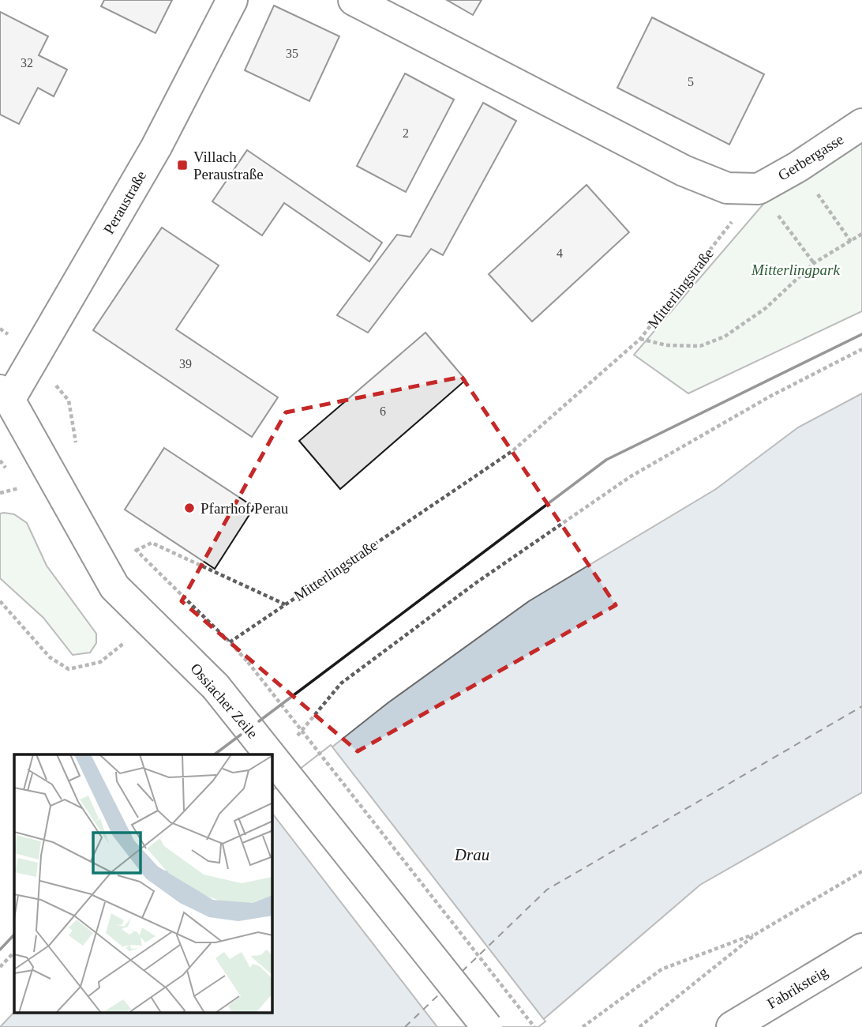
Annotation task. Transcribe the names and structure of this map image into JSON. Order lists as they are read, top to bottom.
{
  "streets": {
    "street": [
      "Gerbergasse",
      "Peraustraße",
      "Ossiacher Zeile",
      "Fabriksteig"
    ],
    "path": ["Mitterlingstraße"]
  },
  "crossings": [
    ["Gerbergasse", "Mitterlingstraße"],
    ["Peraustraße", "Ossiacher Zeile"]
  ],
  "water": ["Drau"],
  "parks": ["Mitterlingpark"],
  "places": {
    "transit": ["Villach Peraustraße"],
    "other": ["Pfarrhof Perau"]
  },
  "house_numbers": [
    "35",
    "32",
    "5",
    "2",
    "4",
    "39",
    "6"
  ]
}
